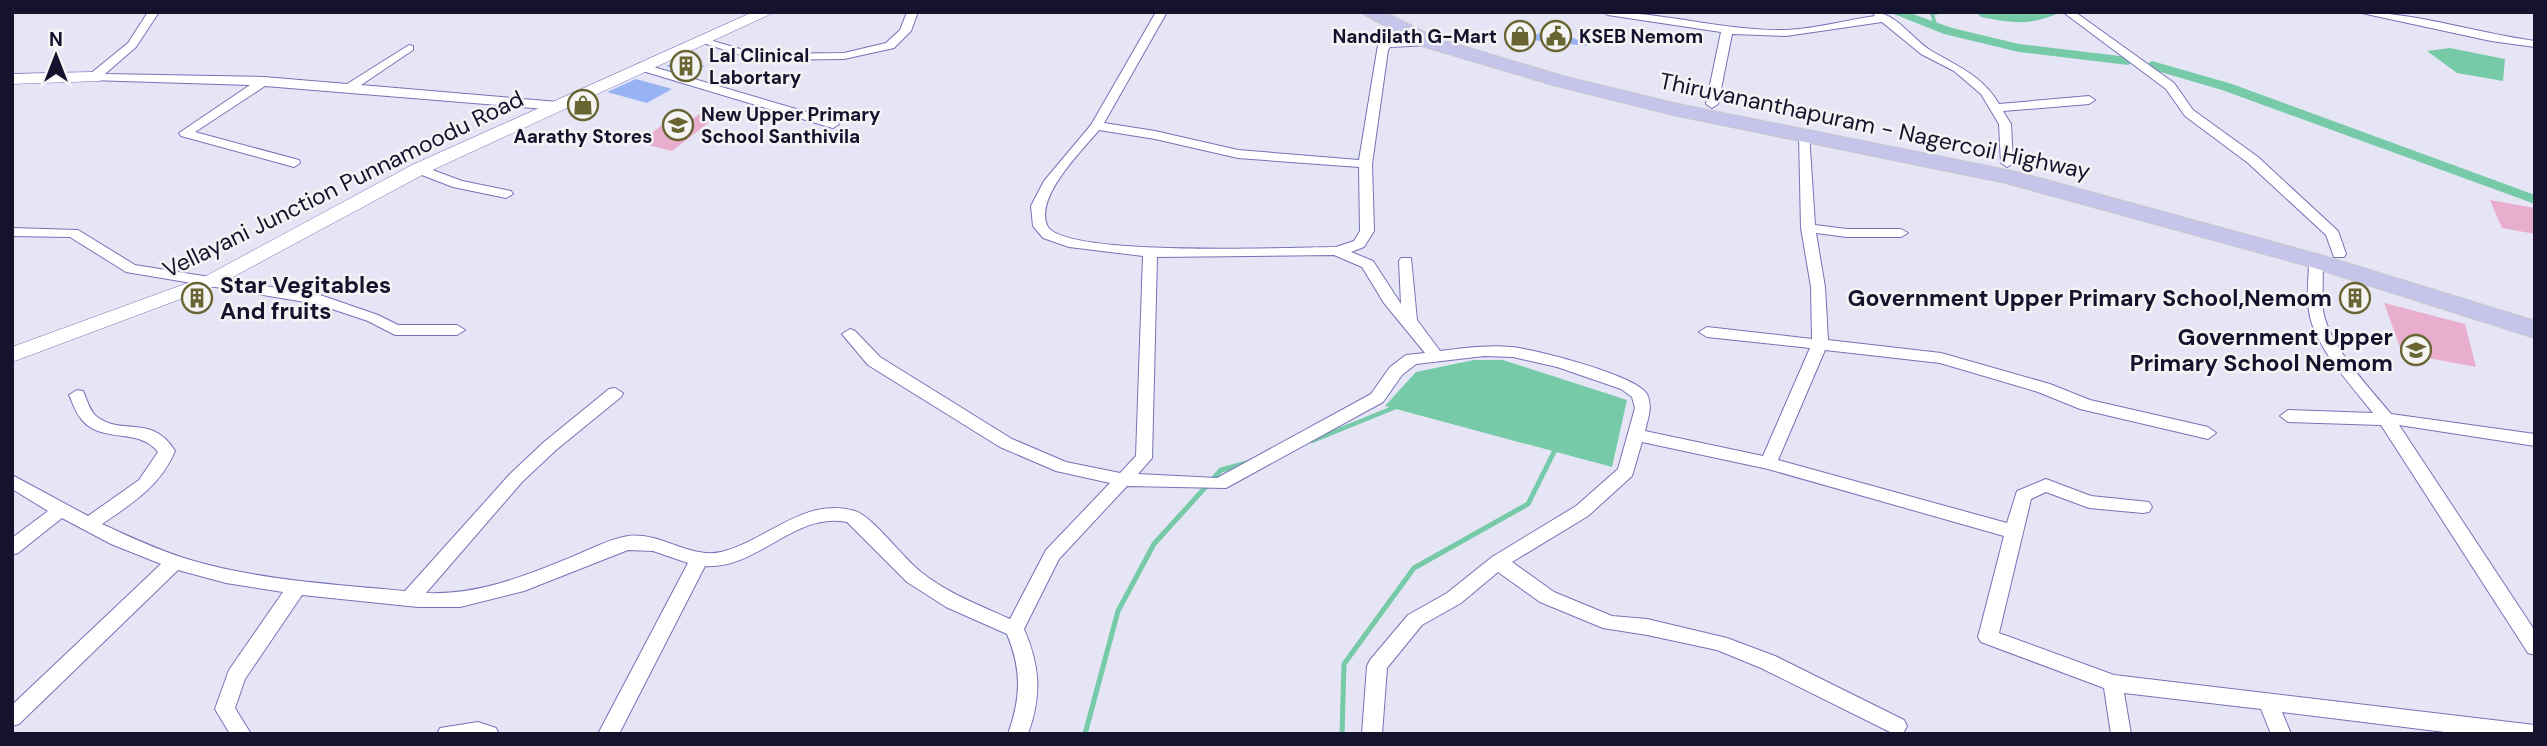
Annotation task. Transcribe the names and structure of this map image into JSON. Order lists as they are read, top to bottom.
{
  "streets": {
    "main road": ["Thiruvananthapuram - Nagercoil Highway"],
    "street": ["Vellayani Junction Punnamoodu Road"]
  },
  "places": {
    "shop": ["Nandilath G-Mart", "Aarathy Stores"],
    "public building": ["KSEB Nemom"],
    "building": ["Lal Clinical Labortary", "Star Vegitables And fruits", "Government Upper Primary School,Nemom"],
    "school or university": ["New Upper Primary School Santhivila", "Government Upper Primary School Nemom"]
  },
  "north": "top"
}
